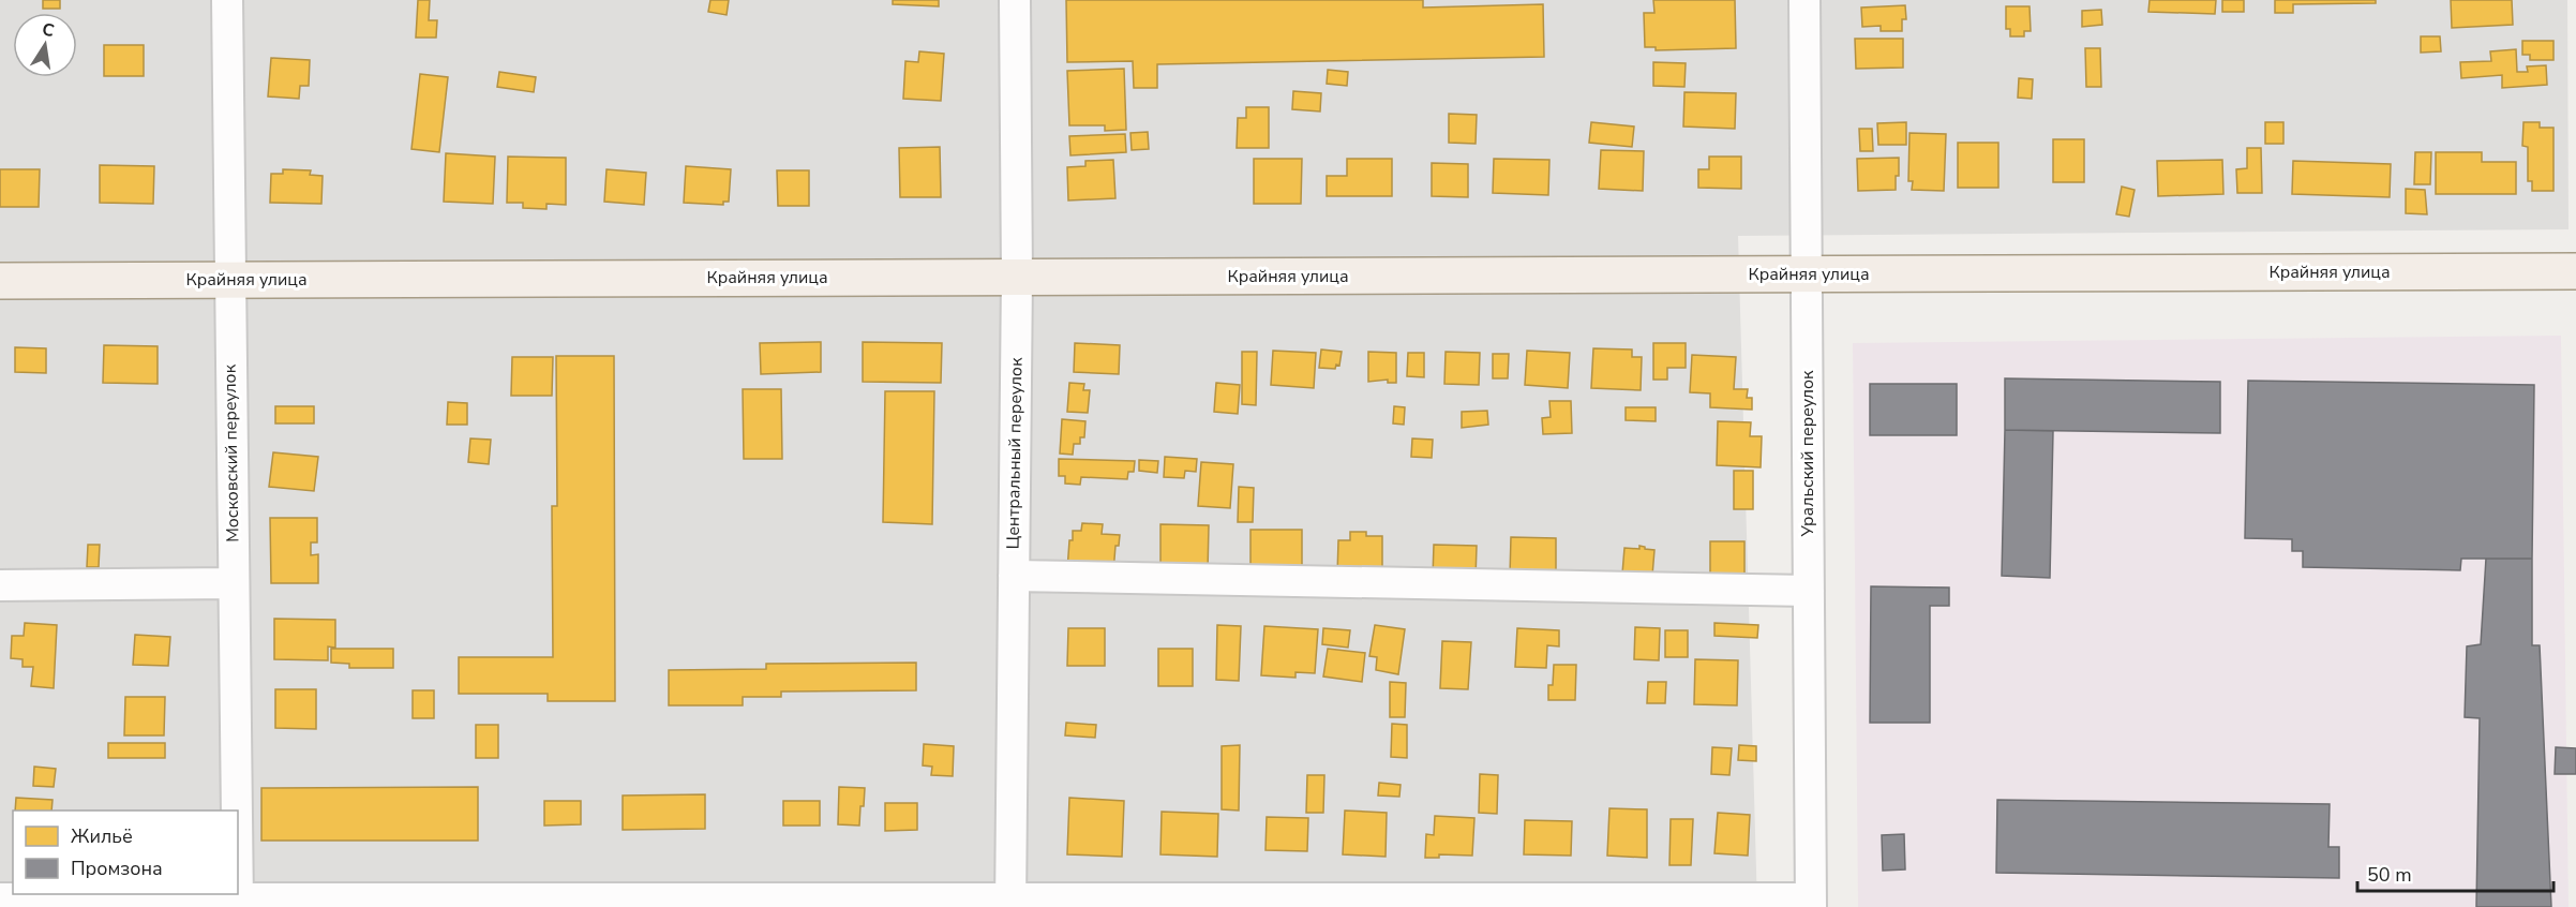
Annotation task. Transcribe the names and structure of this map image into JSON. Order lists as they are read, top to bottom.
{
  "streets": {
    "main road": ["Крайняя улица"],
    "street": ["Московский переулок", "Центральный переулок", "Уральский переулок"]
  },
  "crossings": [
    ["Крайняя улица", "Московский переулок"],
    ["Крайняя улица", "Центральный переулок"],
    ["Крайняя улица", "Уральский переулок"]
  ],
  "legend": ["Жильё", "Промзона"],
  "scale_bar": "50 m",
  "north": "top"
}
